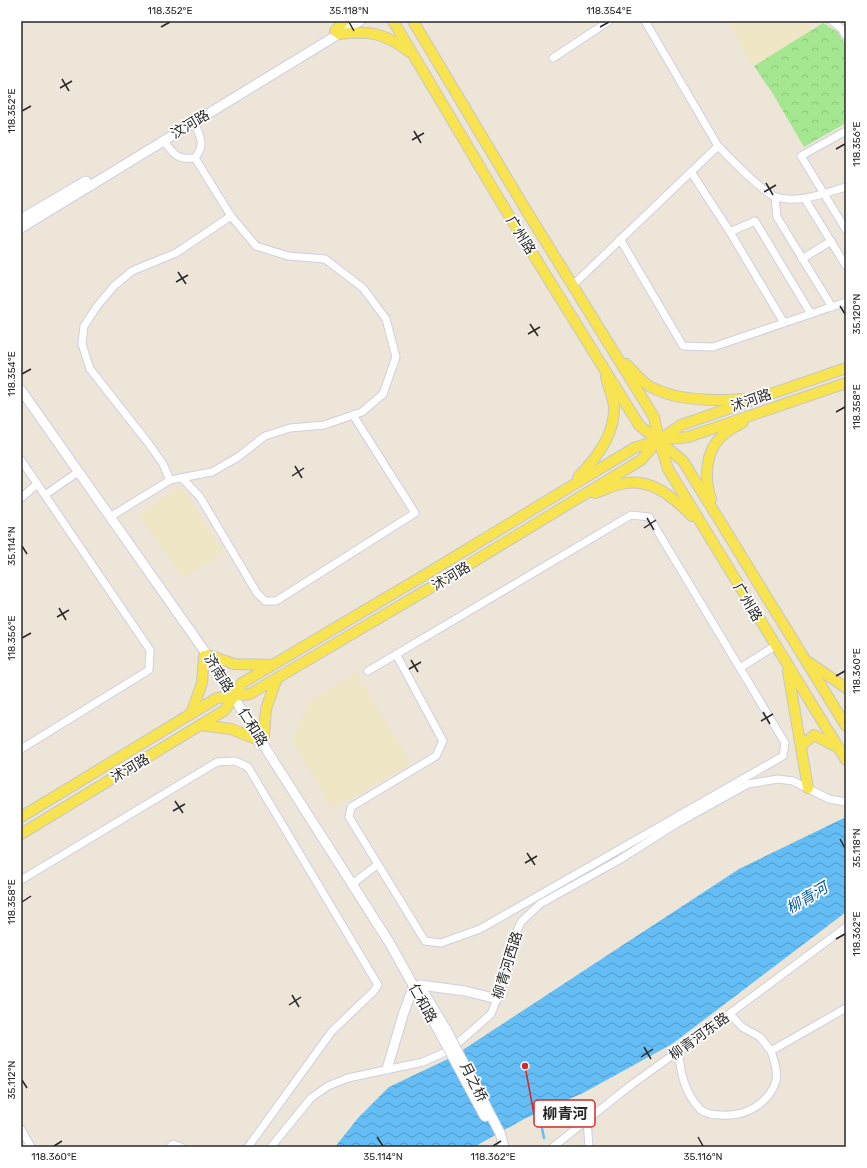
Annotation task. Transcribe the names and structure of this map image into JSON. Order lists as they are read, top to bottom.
{
  "streets": {
    "main road": ["广州路", "沭河路"],
    "street": [
      "汶河路",
      "济南路",
      "仁和路",
      "柳青河西路",
      "柳青河东路",
      "月之桥"
    ]
  },
  "crossings": [
    ["广州路", "沭河路"],
    ["沭河路", "济南路"],
    ["沭河路", "仁和路"],
    ["济南路", "仁和路"],
    ["仁和路", "月之桥"]
  ],
  "water": ["柳青河"],
  "places": ["柳青河"],
  "coordinates": [
    "118.352°E",
    "35.118°N",
    "118.354°E",
    "118.356°E",
    "35.120°N",
    "118.358°E",
    "35.114°N",
    "118.360°E",
    "118.362°E",
    "35.112°N",
    "35.116°N"
  ]
}
